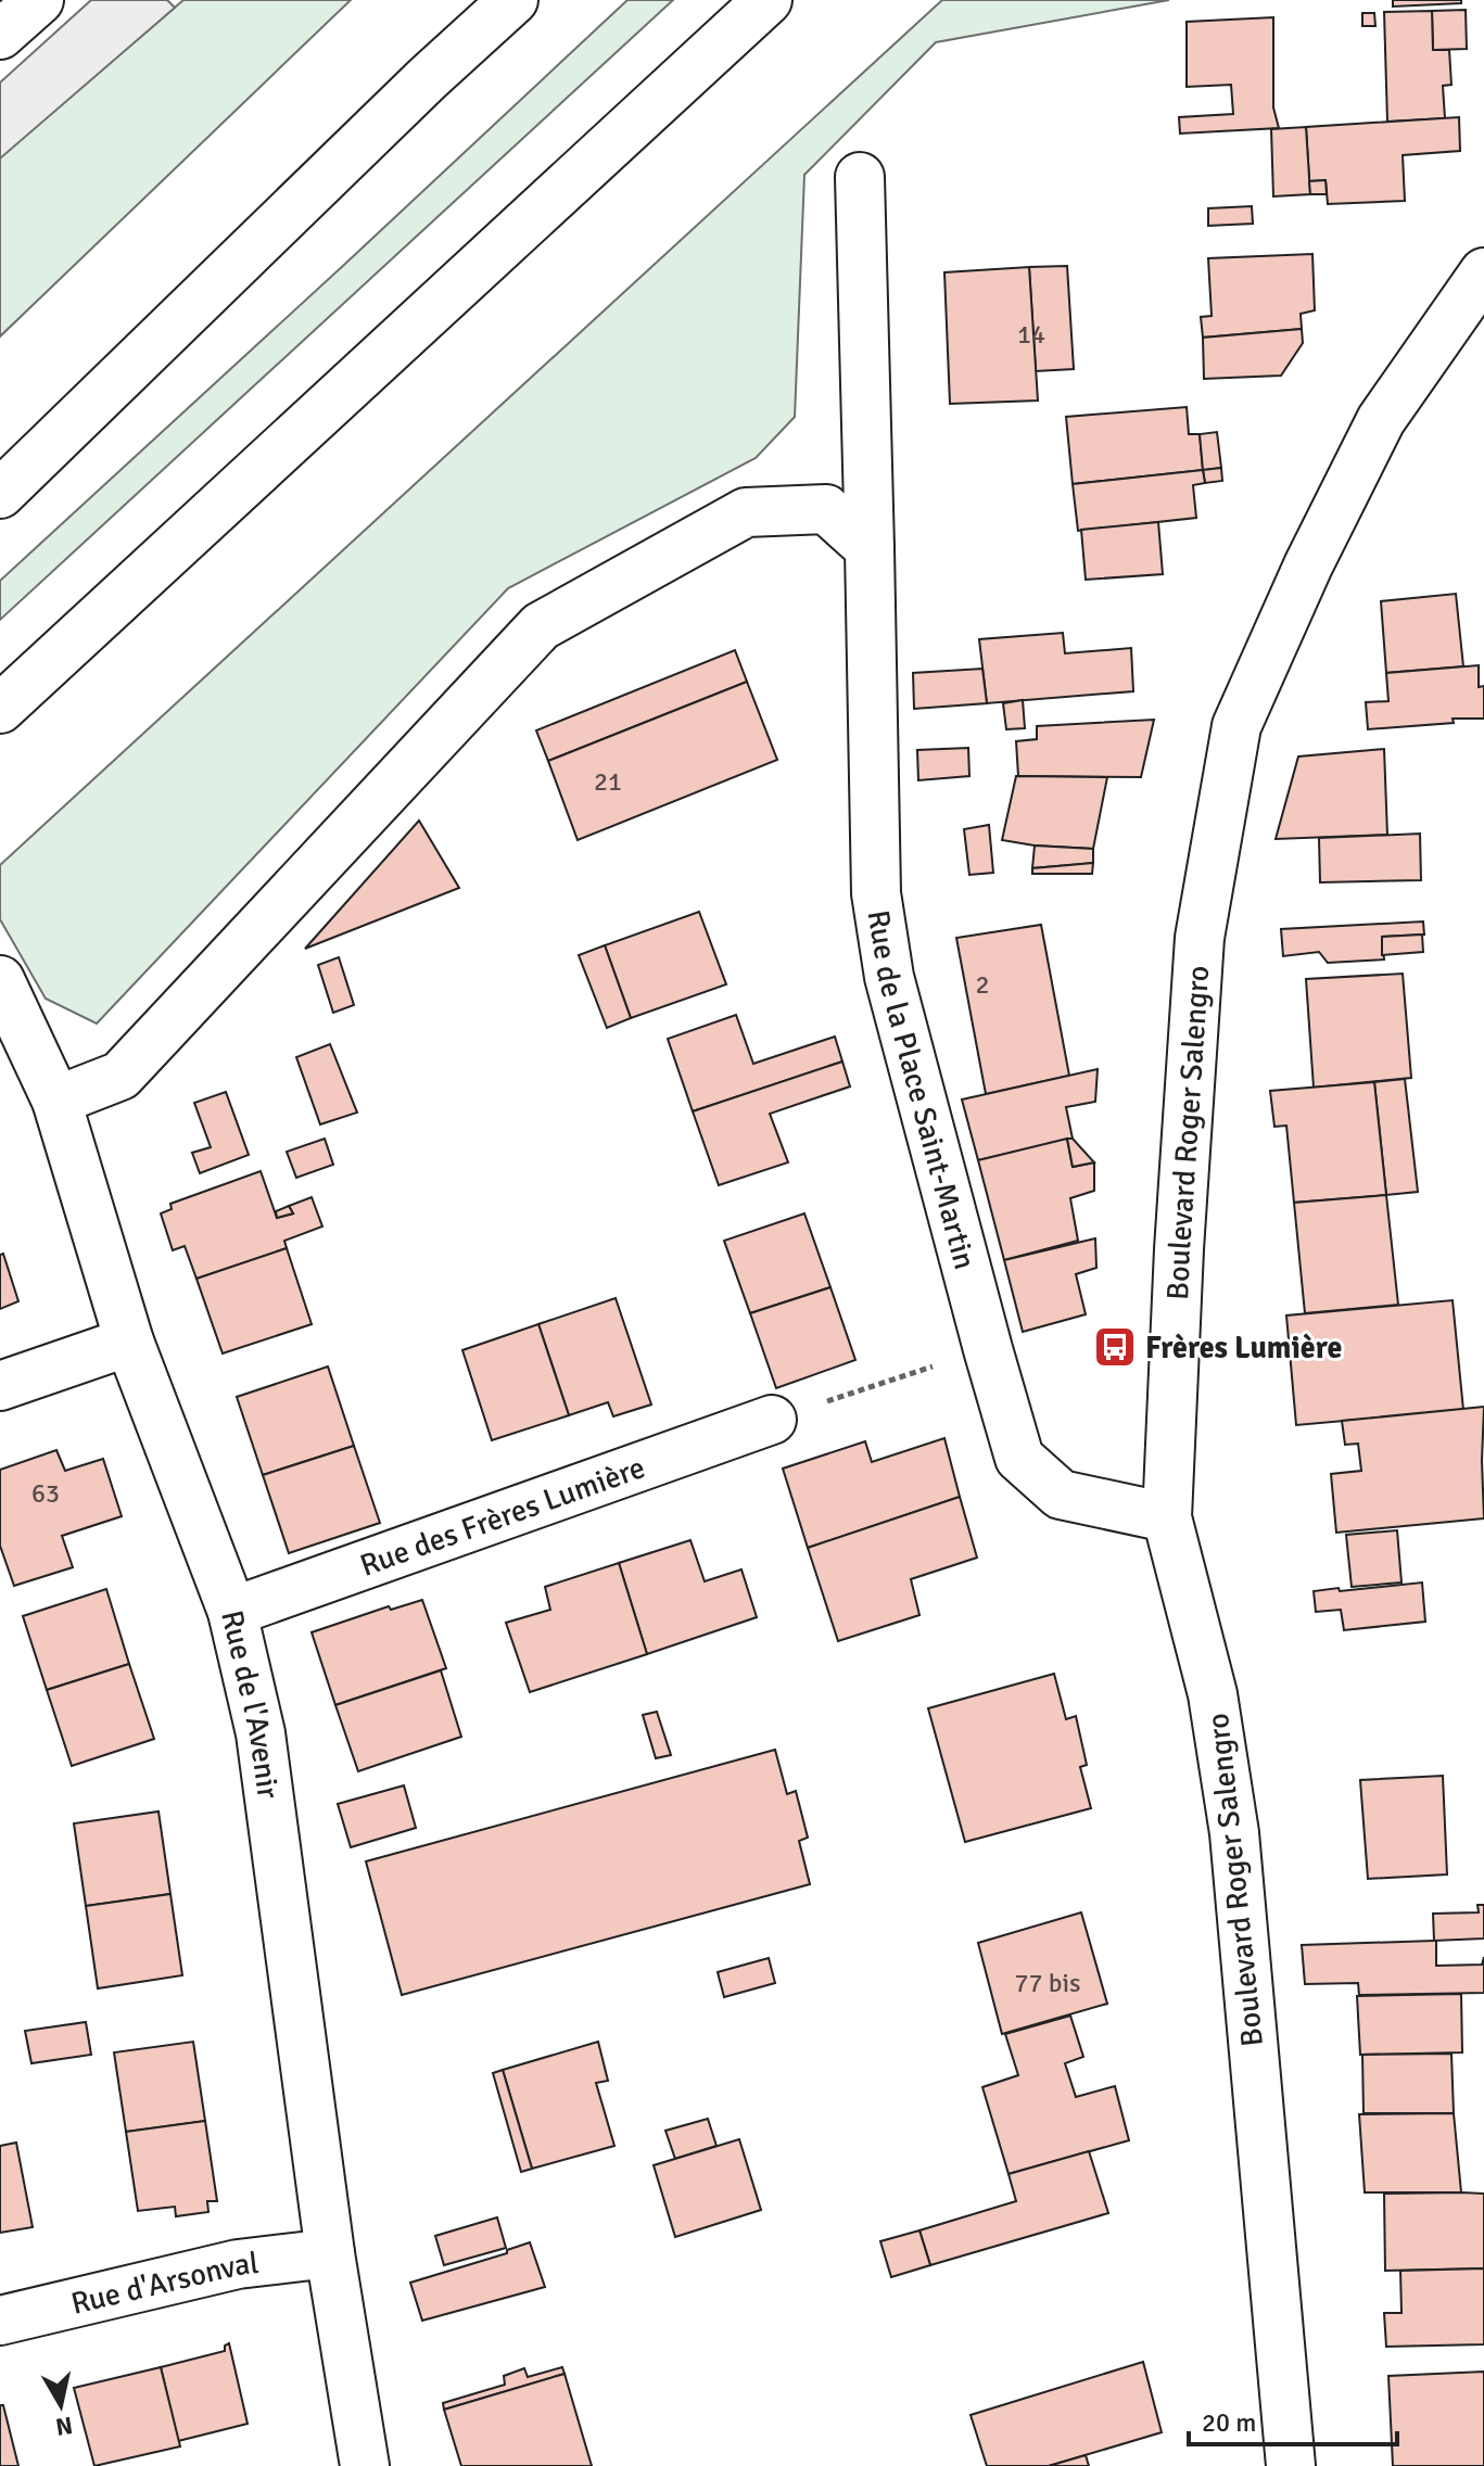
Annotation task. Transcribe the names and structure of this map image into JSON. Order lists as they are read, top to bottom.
{
  "streets": {
    "main road": [
      "Rue de la Place Saint-Martin",
      "Boulevard Roger Salengro",
      "Rue des Frères Lumière",
      "Rue de l'Avenir",
      "Rue d'Arsonval"
    ]
  },
  "crossings": [
    ["Rue de la Place Saint-Martin", "Boulevard Roger Salengro"],
    ["Rue des Frères Lumière", "Rue de l'Avenir"],
    ["Rue de l'Avenir", "Rue d'Arsonval"]
  ],
  "places": {
    "bus stop": ["Frères Lumière"]
  },
  "house_numbers": [
    "14",
    "21",
    "2",
    "63",
    "77 bis"
  ],
  "scale_bar": "20 m",
  "north": "bottom"
}
